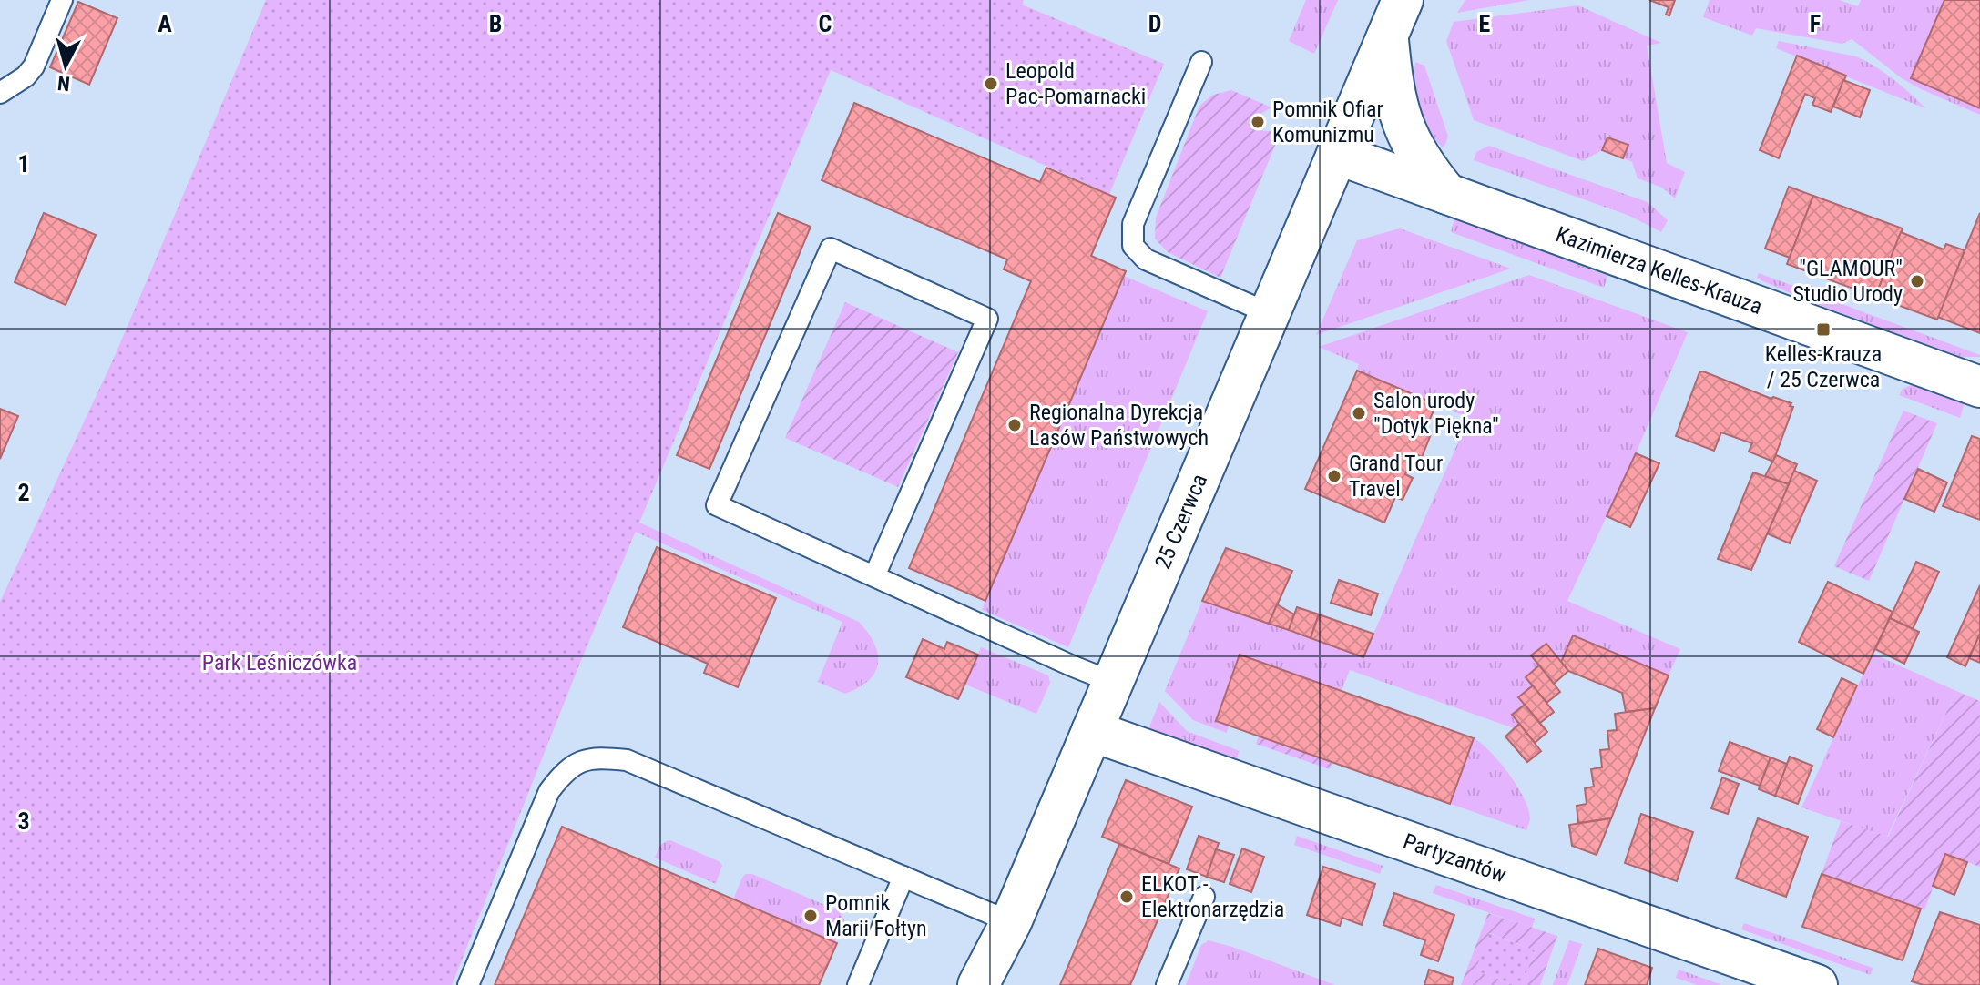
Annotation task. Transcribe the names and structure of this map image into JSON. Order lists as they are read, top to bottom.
{
  "streets": {
    "street": ["Kazimierza Kelles-Krauza", "25 Czerwca", "Partyzantów"]
  },
  "crossings": [
    ["Kazimierza Kelles-Krauza", "25 Czerwca"],
    ["25 Czerwca", "Partyzantów"]
  ],
  "parks": ["Park Leśniczówka"],
  "places": {
    "other": [
      "Leopold Pac-Pomarnacki",
      "Pomnik Ofiar Komunizmu",
      "\"GLAMOUR\" Studio Urody",
      "Salon urody \"Dotyk Piękna\"",
      "Regionalna Dyrekcja Lasów Państwowych",
      "Grand Tour Travel",
      "ELKOT - Elektronarzędzia",
      "Pomnik Marii Fołtyn"
    ],
    "transit": ["Kelles-Krauza / 25 Czerwca"]
  },
  "north": "bottom",
  "grid": {
    "columns": [
      "A",
      "B",
      "C",
      "D",
      "E",
      "F"
    ],
    "rows": ["1", "2", "3"]
  }
}
